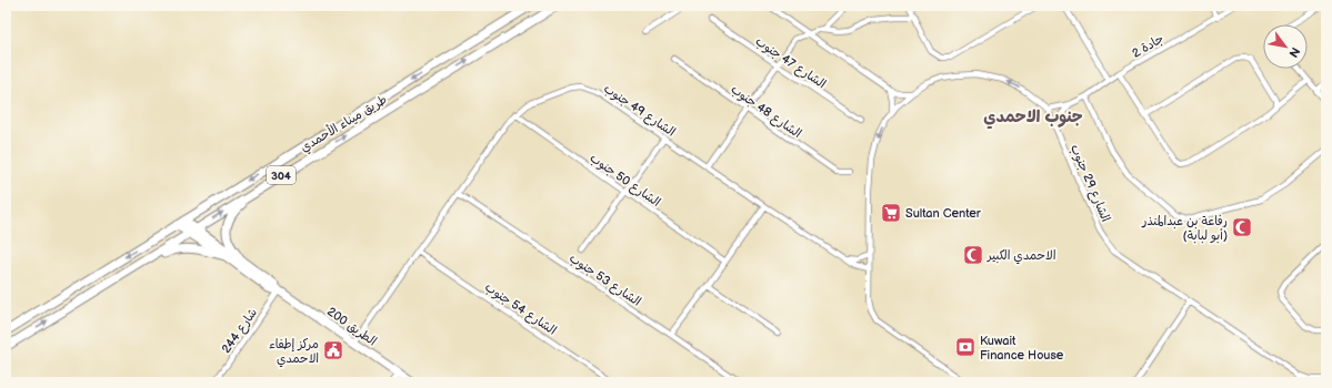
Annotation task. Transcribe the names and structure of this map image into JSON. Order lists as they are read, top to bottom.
{
  "streets": {
    "main road": ["طريق ميناء الأحمدي", "304", "الطريق 200"],
    "street": [
      "جادة 2",
      "الشارع 47 جنوب",
      "الشارع 49 جنوب",
      "الشارع 48 جنوب",
      "الشارع 50 جنوب",
      "الشارع 29 جنوب",
      "الشارع 53 جنوب",
      "الشارع 54 جنوب",
      "شارع 244"
    ]
  },
  "crossings": [
    ["جادة 2", "الشارع 29 جنوب"],
    ["الشارع 49 جنوب", "الشارع 50 جنوب"],
    ["الشارع 49 جنوب", "الشارع 29 جنوب"],
    ["الشارع 49 جنوب", "الشارع 53 جنوب"],
    ["الشارع 49 جنوب", "الشارع 54 جنوب"],
    ["الشارع 49 جنوب", "الطريق 200"],
    ["طريق ميناء الأحمدي", "الطريق 200"],
    ["الطريق 200", "شارع 244"]
  ],
  "districts": ["جنوب الاحمدي"],
  "places": {
    "supermarket": ["Sultan Center"],
    "mosque": ["رفاعة بن عبدالمنذر (أبو لبابة)", "الاحمدي الكبير"],
    "bank": ["Kuwait Finance House"],
    "public building": ["مركز إطفاء الاحمدي"]
  },
  "north": "bottom right"
}
